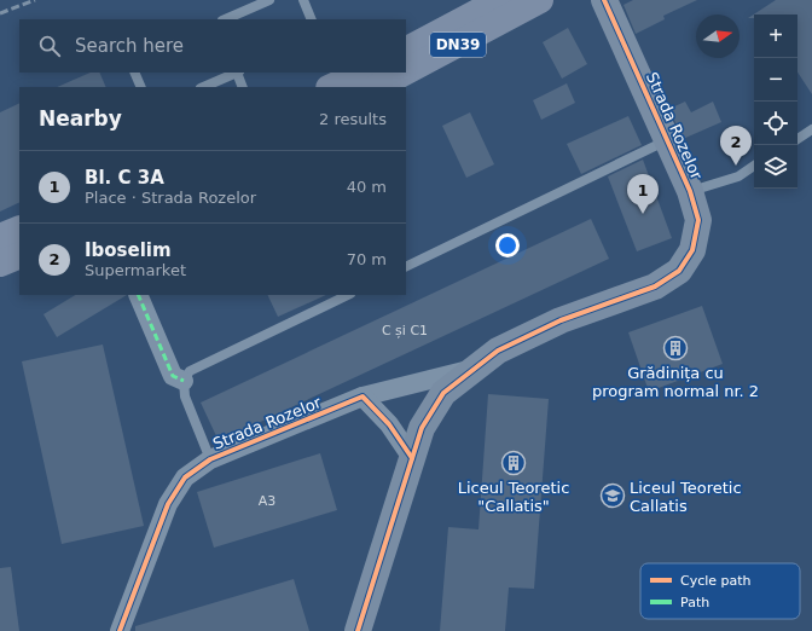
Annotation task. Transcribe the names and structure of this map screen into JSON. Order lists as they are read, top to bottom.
{
  "streets": {
    "main road": ["DN39"],
    "street": ["Strada Rozelor"]
  },
  "places": {
    "building": ["Grădinița cu program normal nr. 2", "Liceul Teoretic \"Callatis\""],
    "school or university": ["Liceul Teoretic Callatis"]
  },
  "house_numbers": ["C și C1", "A3"],
  "legend": ["Cycle path", "Path"],
  "north": "right",
  "page": {
    "map_buttons": ["+", "−"],
    "search": "Search here",
    "heading": ["Nearby", "2 results"],
    "pins": ["2", "1"],
    "list": [
      {
        "mark": "1",
        "name": "Bl. C 3A",
        "note": "Place · Strada Rozelor",
        "value": "40 m"
      },
      {
        "mark": "2",
        "name": "Iboselim",
        "note": "Supermarket",
        "value": "70 m"
      }
    ]
  }
}
